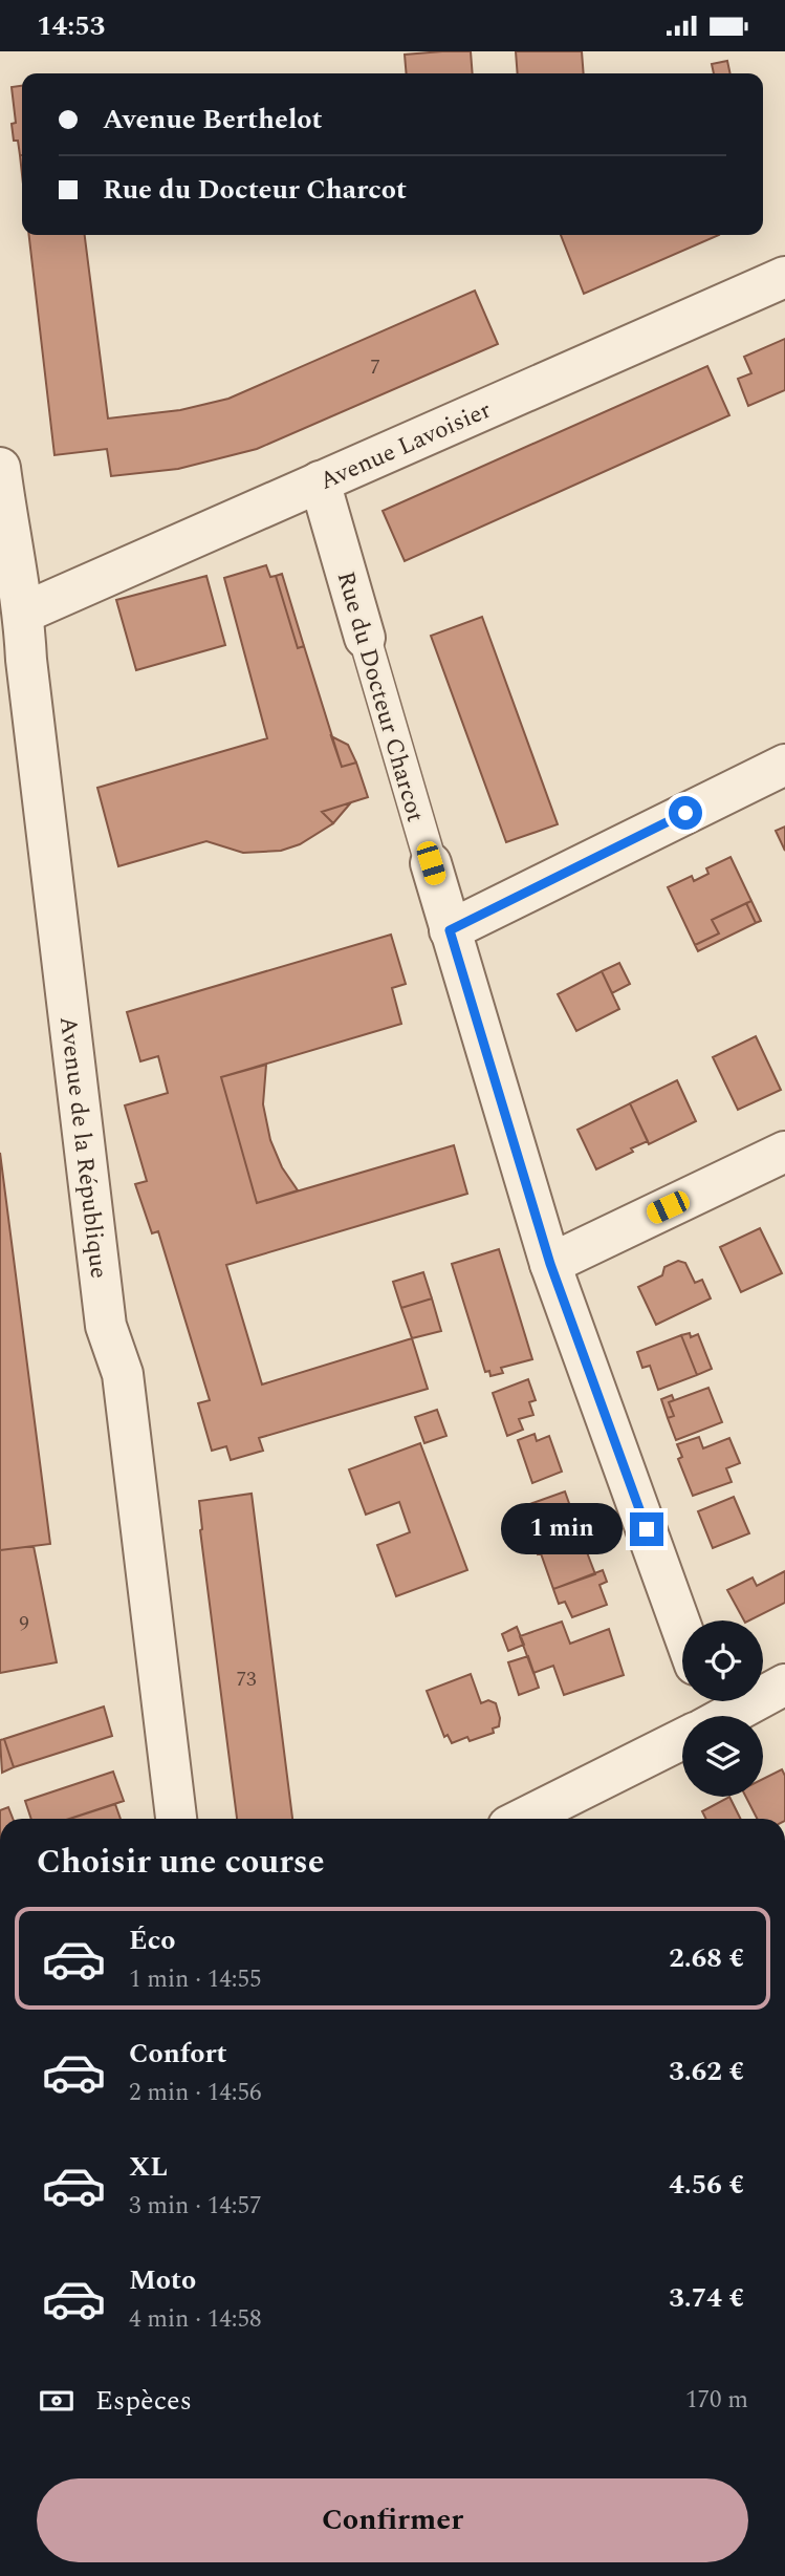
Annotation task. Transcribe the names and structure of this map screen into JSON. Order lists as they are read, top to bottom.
{
  "streets": {
    "street": ["Avenue Lavoisier", "Rue du Docteur Charcot", "Avenue de la République"]
  },
  "crossings": [
    ["Avenue Lavoisier", "Rue du Docteur Charcot"],
    ["Avenue Lavoisier", "Avenue de la République"]
  ],
  "house_numbers": ["7", "9", "73"],
  "page": {
    "status": "14:53",
    "banner": ["Avenue Berthelot", "Rue du Docteur Charcot"],
    "bubble": "1 min",
    "heading": "Choisir une course",
    "list": [
      {
        "name": "Éco",
        "note": "1 min · 14:55",
        "value": "2.68 €"
      },
      {
        "name": "Confort",
        "note": "2 min · 14:56",
        "value": "3.62 €"
      },
      {
        "name": "XL",
        "note": "3 min · 14:57",
        "value": "4.56 €"
      },
      {
        "name": "Moto",
        "note": "4 min · 14:58",
        "value": "3.74 €"
      }
    ],
    "pay": ["Espèces", "170 m"],
    "buttons": "Confirmer"
  }
}
